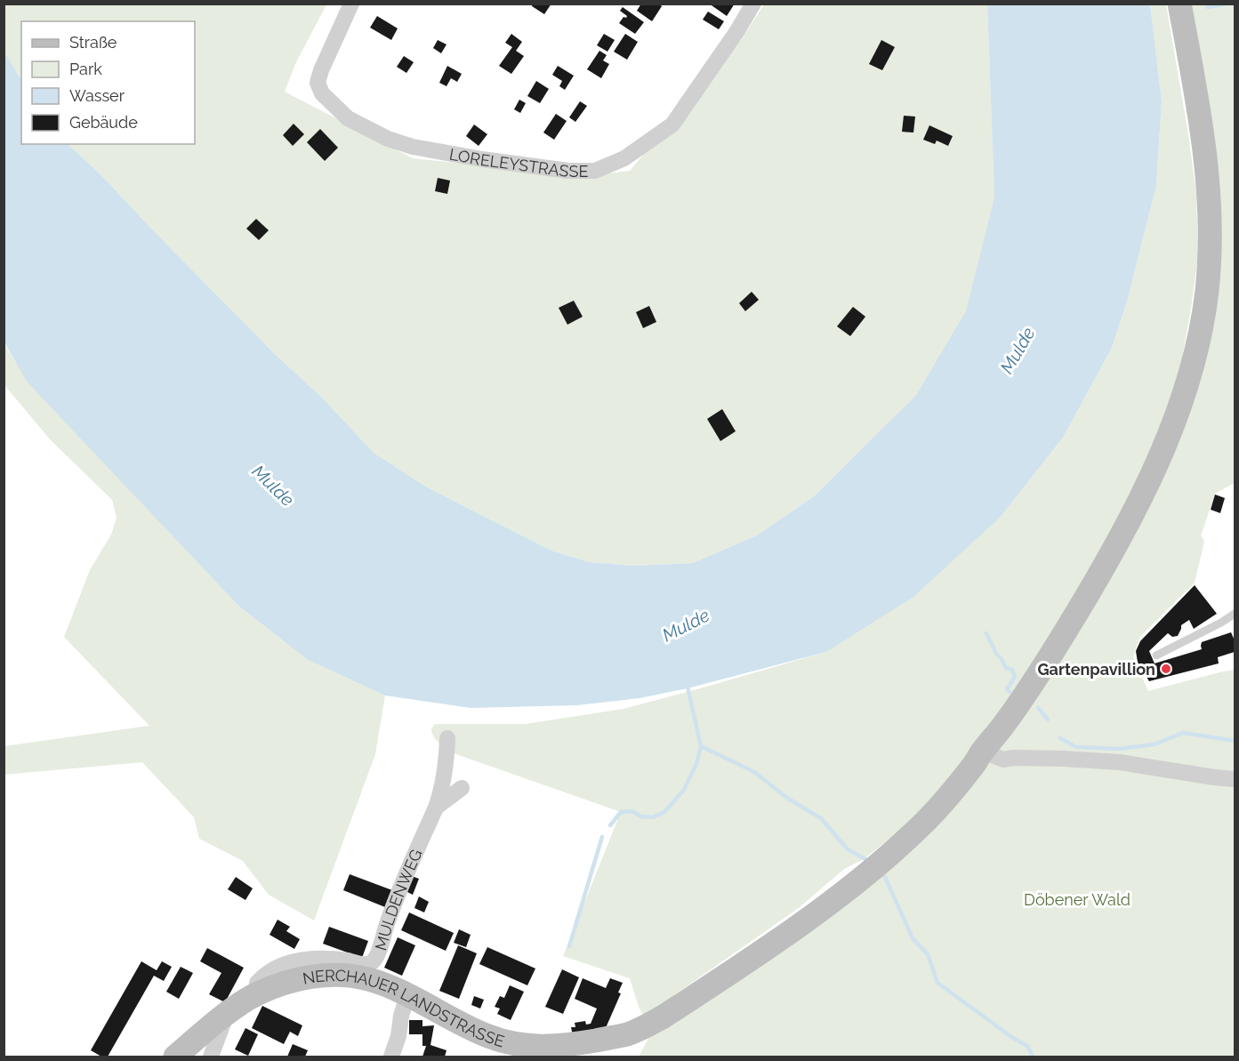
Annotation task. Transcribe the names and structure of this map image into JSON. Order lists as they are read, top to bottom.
{
  "streets": {
    "main road": ["NERCHAUER LANDSTRASSE"],
    "street": ["LORELEYSTRASSE", "MULDENWEG"]
  },
  "crossings": [
    ["MULDENWEG", "NERCHAUER LANDSTRASSE"]
  ],
  "water": ["Mulde"],
  "parks": ["Döbener Wald"],
  "places": ["Gartenpavillion"],
  "legend": [
    "Straße",
    "Park",
    "Wasser",
    "Gebäude"
  ]
}
